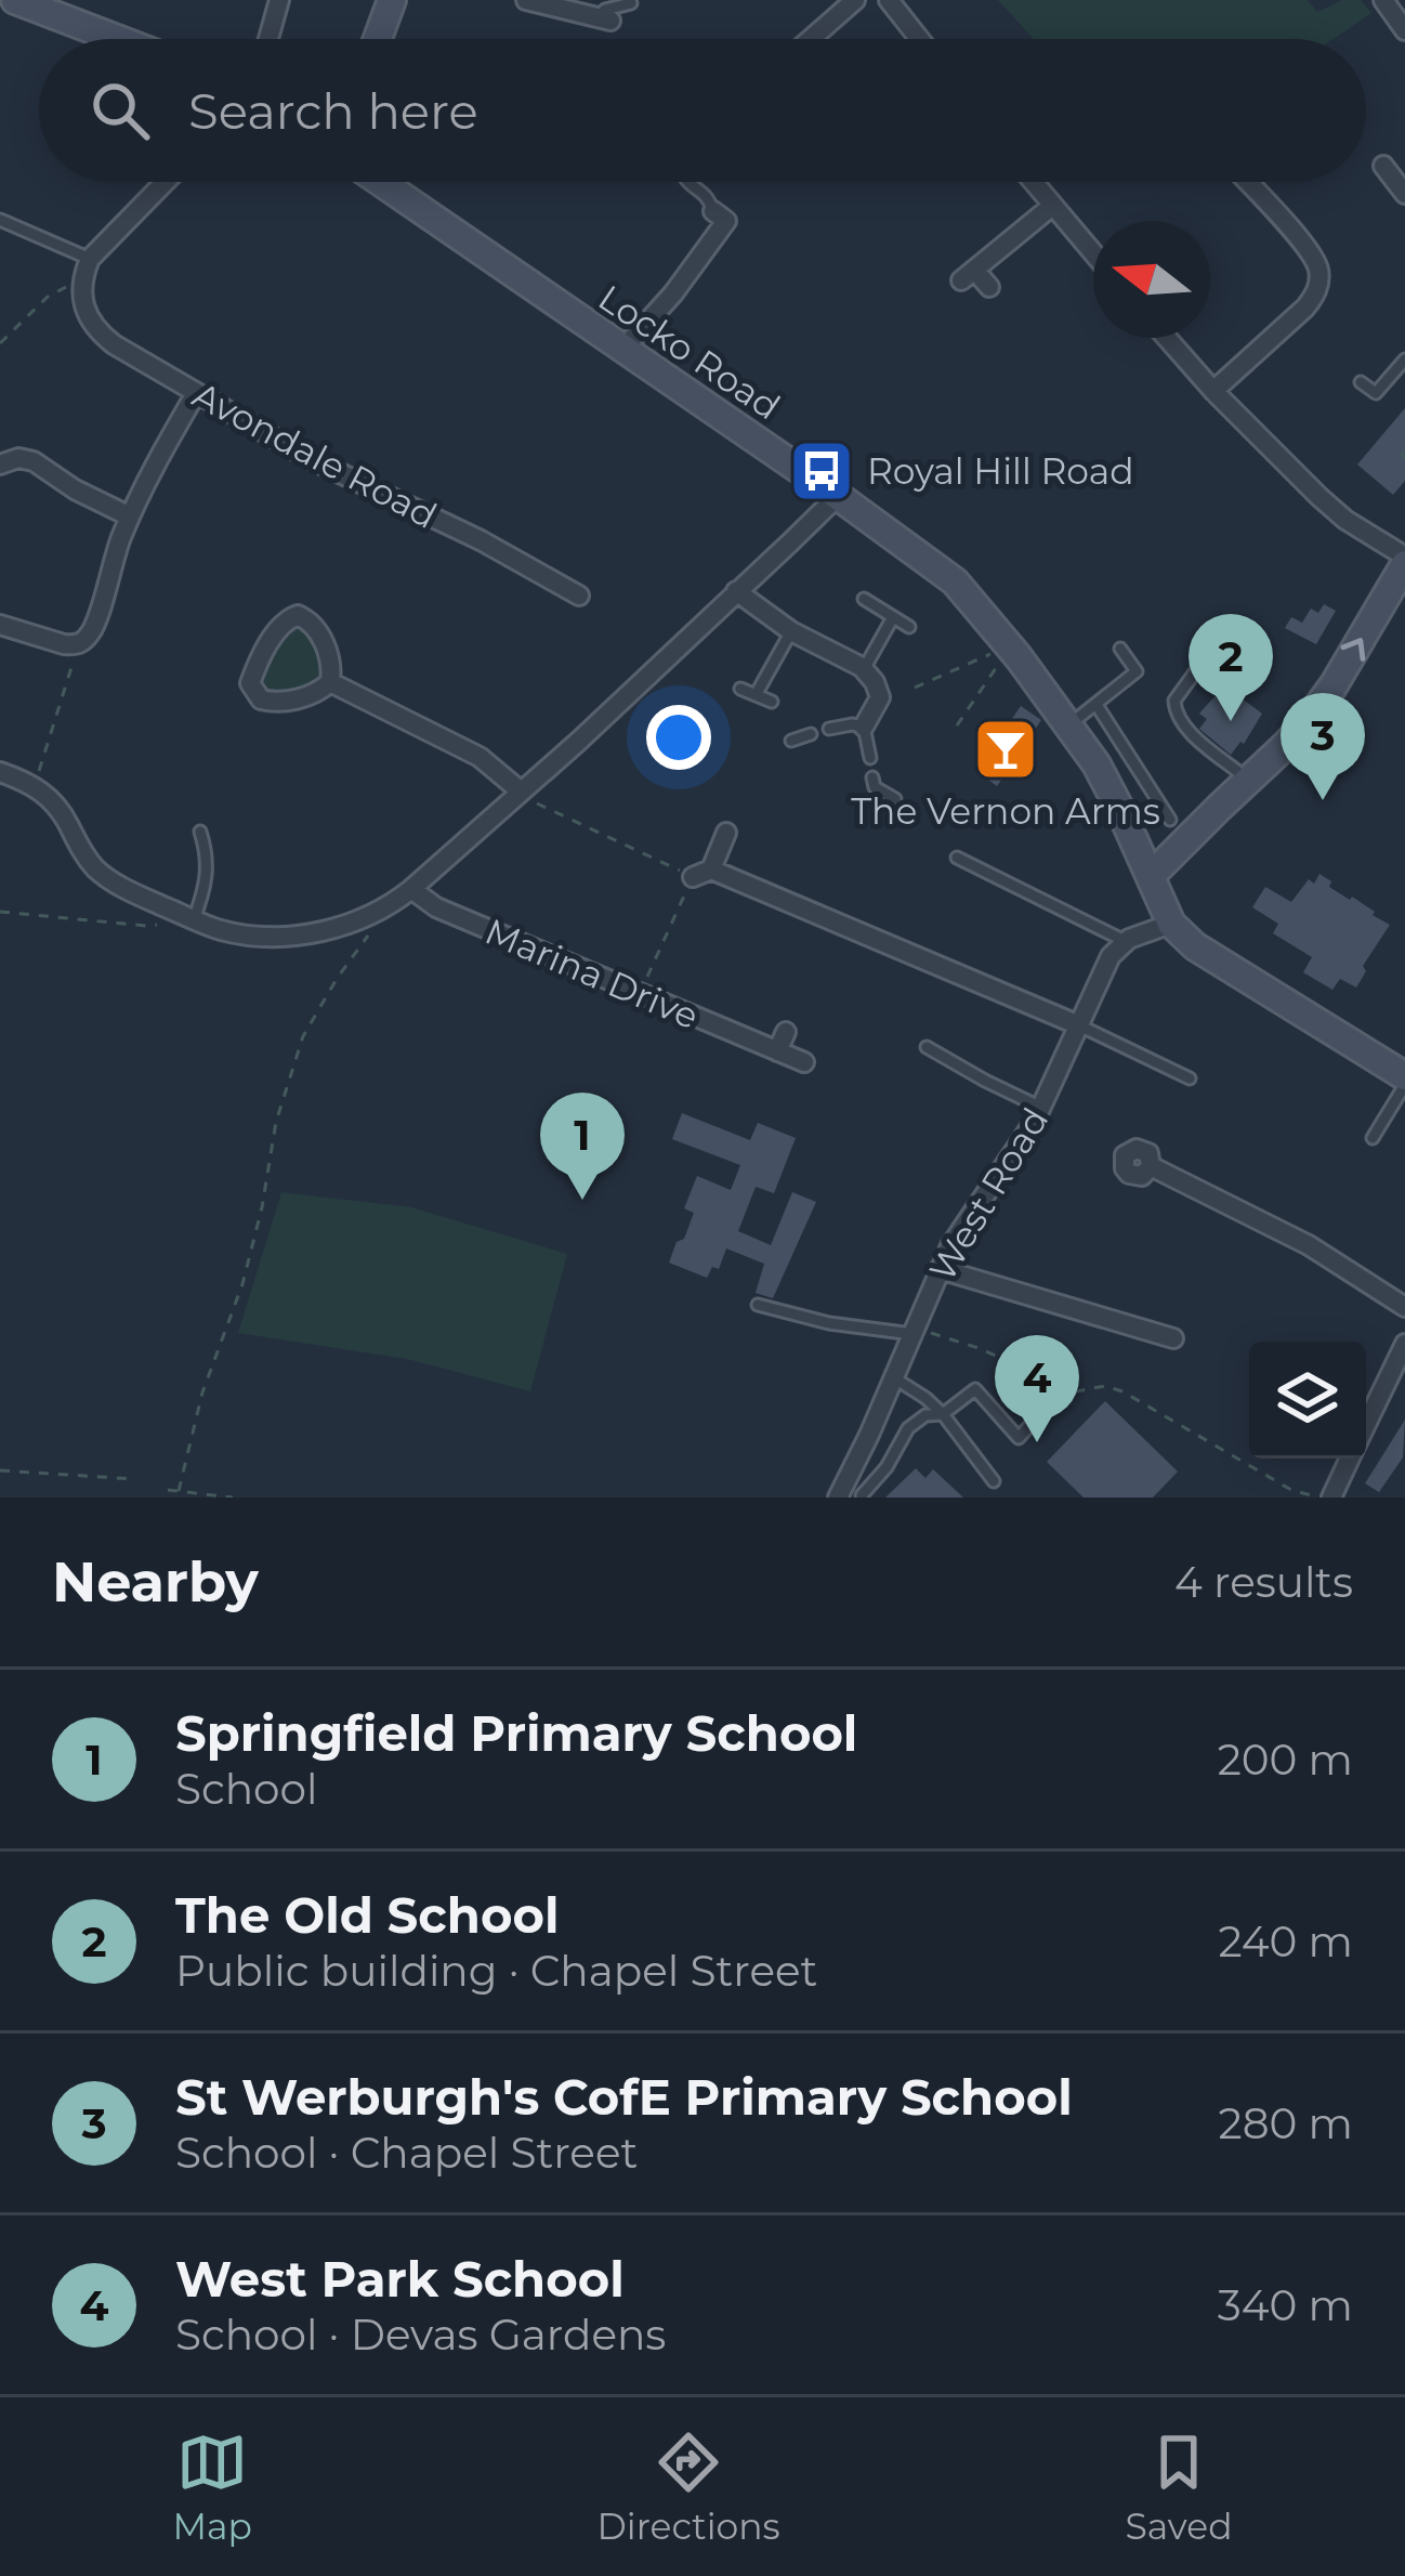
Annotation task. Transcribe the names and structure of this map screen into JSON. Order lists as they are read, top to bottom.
{
  "streets": {
    "street": [
      "Locko Road",
      "Avondale Road",
      "Marina Drive",
      "West Road"
    ]
  },
  "places": {
    "bus stop": ["Royal Hill Road"],
    "bar": ["The Vernon Arms"]
  },
  "north": "left",
  "page": {
    "search": "Search here",
    "pins": [
      "2",
      "3",
      "1",
      "4"
    ],
    "heading": ["Nearby", "4 results"],
    "list": [
      {
        "mark": "1",
        "name": "Springfield Primary School",
        "note": "School",
        "value": "200 m"
      },
      {
        "mark": "2",
        "name": "The Old School",
        "note": "Public building · Chapel Street",
        "value": "240 m"
      },
      {
        "mark": "3",
        "name": "St Werburgh's CofE Primary School",
        "note": "School · Chapel Street",
        "value": "280 m"
      },
      {
        "mark": "4",
        "name": "West Park School",
        "note": "School · Devas Gardens",
        "value": "340 m"
      }
    ],
    "nav": ["Map", "Directions", "Saved"]
  }
}
